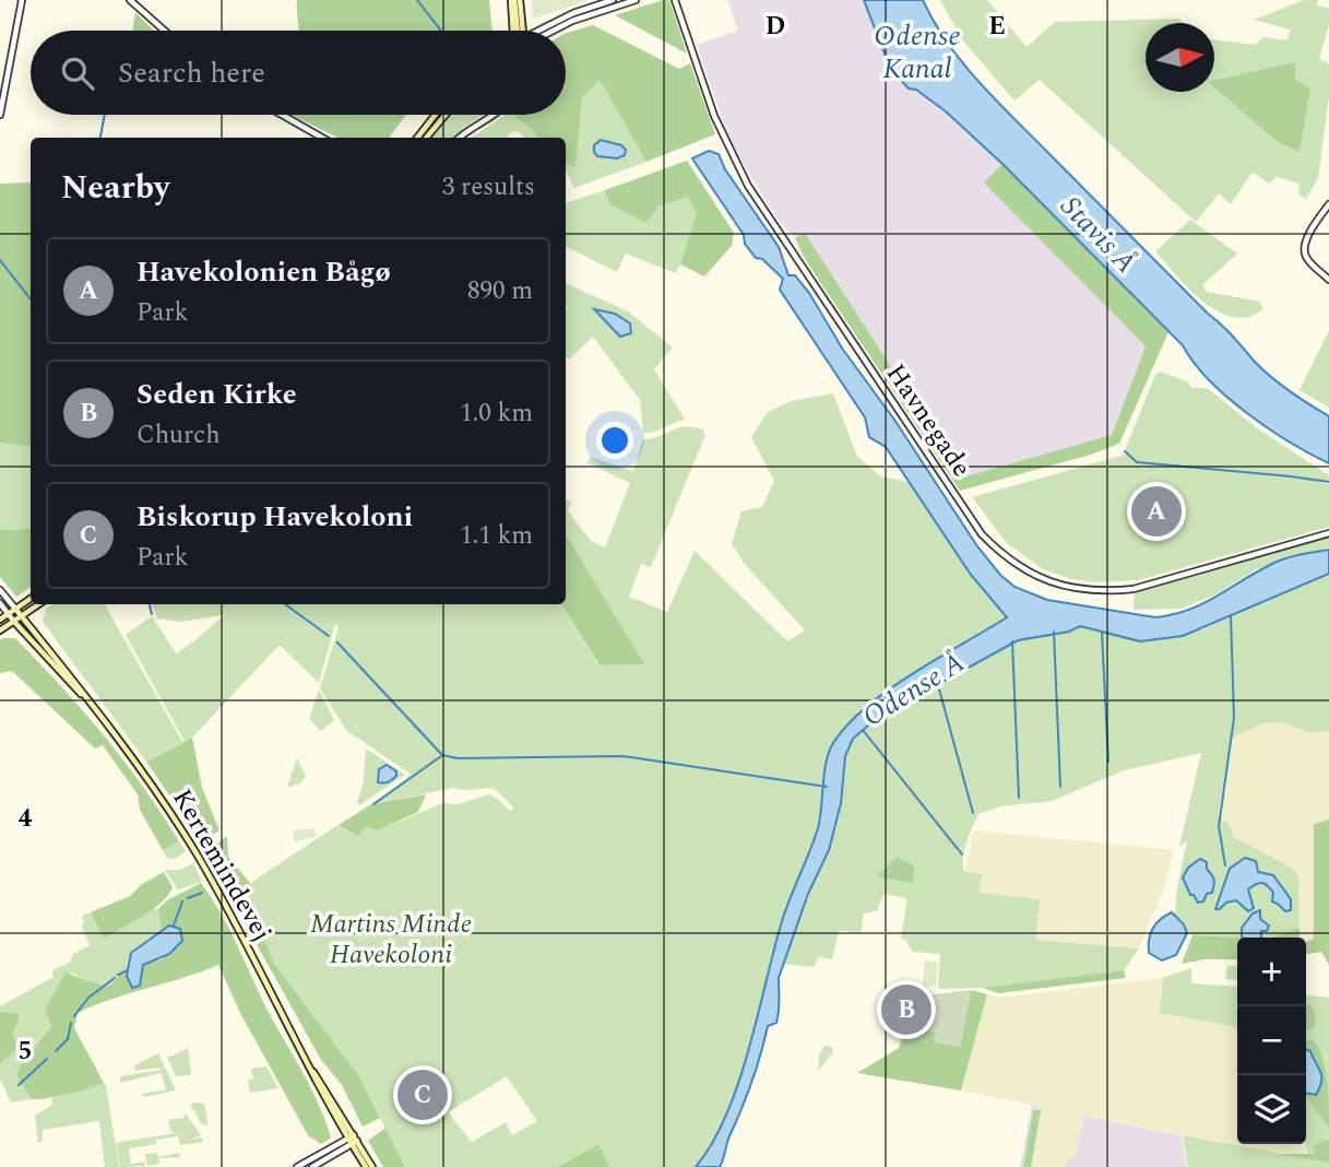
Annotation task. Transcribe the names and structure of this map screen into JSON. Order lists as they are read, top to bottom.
{
  "streets": {
    "main road": ["Kertemindevej"],
    "street": ["Havnegade"]
  },
  "water": ["Odense Kanal", "Stavis Å", "Odense Å"],
  "parks": ["Martins Minde Havekoloni"],
  "north": "right",
  "page": {
    "search": "Search here",
    "heading": ["Nearby", "3 results"],
    "list": [
      {
        "mark": "A",
        "name": "Havekolonien Bågø",
        "note": "Park",
        "value": "890 m"
      },
      {
        "mark": "B",
        "name": "Seden Kirke",
        "note": "Church",
        "value": "1.0 km"
      },
      {
        "mark": "C",
        "name": "Biskorup Havekoloni",
        "note": "Park",
        "value": "1.1 km"
      }
    ],
    "pins": ["A", "B", "C"],
    "map_buttons": ["+", "−"]
  },
  "grid": {
    "columns": ["D", "E"],
    "rows": ["4", "5"]
  }
}
